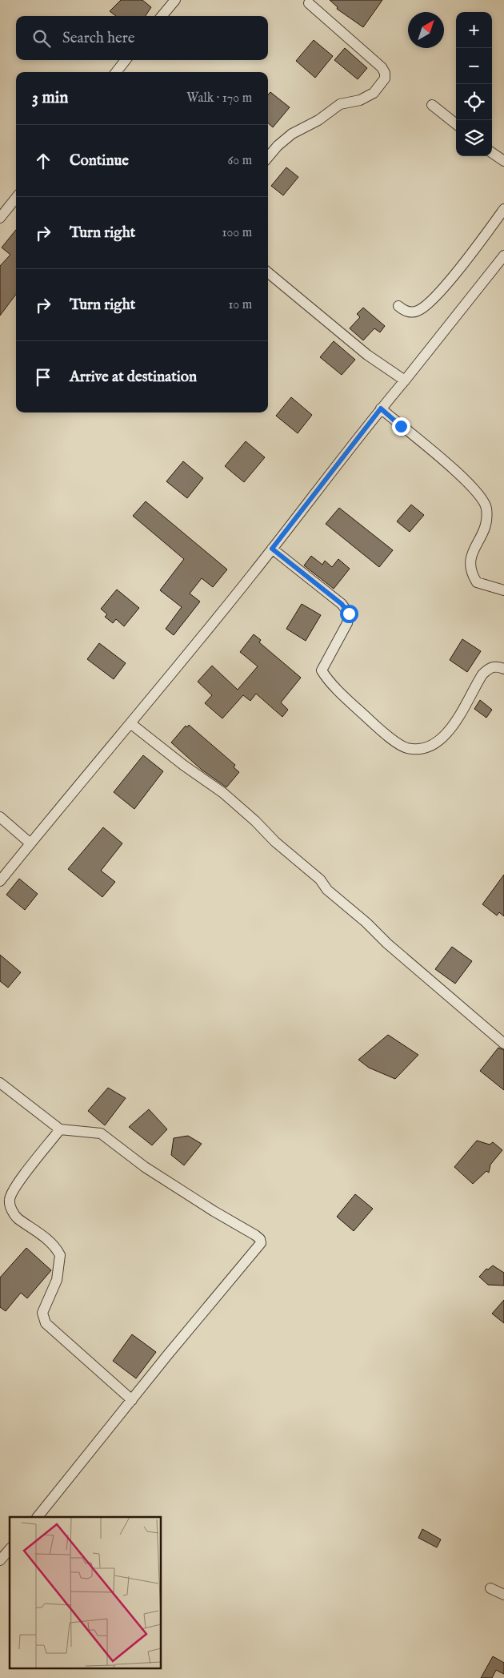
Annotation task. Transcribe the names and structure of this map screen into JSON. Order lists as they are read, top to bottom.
{
  "north": "top right",
  "page": {
    "map_buttons": ["+", "−"],
    "search": "Search here",
    "heading": ["3 min", "Walk · 170 m"],
    "list": [
      ["Continue", "60 m"],
      ["Turn right", "100 m"],
      ["Turn right", "10 m"],
      "Arrive at destination"
    ]
  }
}
